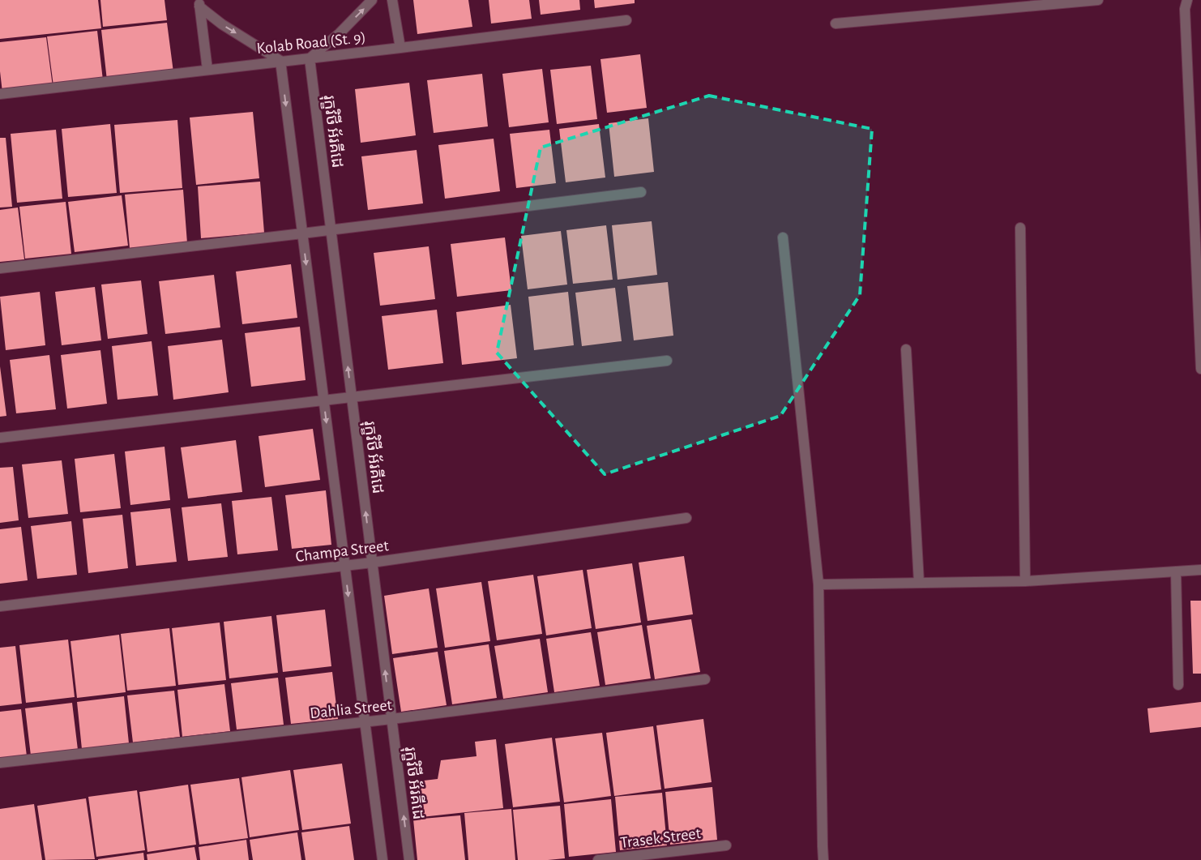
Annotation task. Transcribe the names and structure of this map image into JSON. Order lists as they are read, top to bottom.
{
  "streets": {
    "street": [
      "Kolab Road (St. 9)",
      "រុក្ខវិថី អ័រគីដេ",
      "Champa Street",
      "Dahlia Street",
      "Trasek Street"
    ]
  },
  "crossings": [
    ["Kolab Road (St. 9)", "រុក្ខវិថី អ័រគីដេ"],
    ["រុក្ខវិថី អ័រគីដេ", "Champa Street"],
    ["រុក្ខវិថី អ័រគីដេ", "Dahlia Street"]
  ]
}
